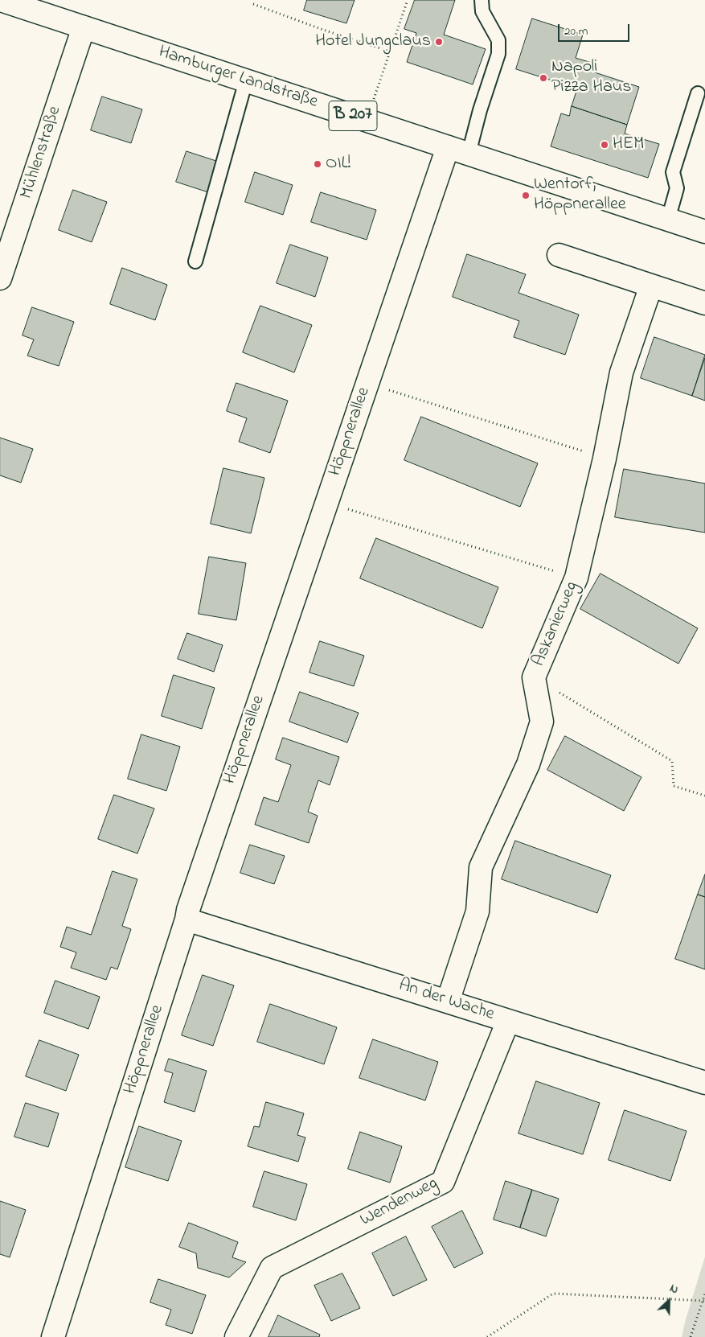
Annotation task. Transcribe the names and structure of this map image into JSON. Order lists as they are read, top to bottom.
{
  "streets": {
    "street": [
      "Hamburger Landstraße",
      "B 207",
      "Mühlenstraße",
      "Höppnerallee",
      "Askanierweg",
      "An der Wache",
      "Wendenweg"
    ]
  },
  "crossings": [
    ["Hamburger Landstraße", "Mühlenstraße"],
    ["Hamburger Landstraße", "Höppnerallee"],
    ["Höppnerallee", "An der Wache"],
    ["Askanierweg", "An der Wache"],
    ["An der Wache", "Wendenweg"]
  ],
  "places": [
    "Hotel Jungclaus",
    "Napoli Pizza Haus",
    "HEM",
    "OIL!",
    "Wentorf, Höppnerallee"
  ],
  "scale_bar": "20 m",
  "north": "top right"
}
